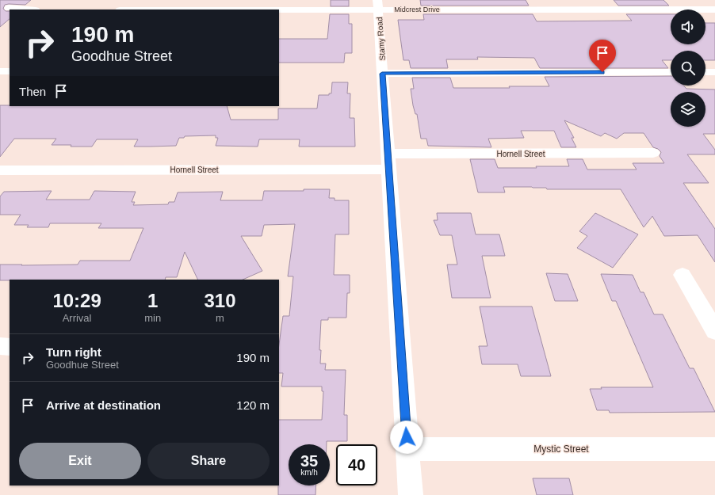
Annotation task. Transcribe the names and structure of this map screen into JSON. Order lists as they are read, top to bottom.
{
  "streets": {
    "street": [
      "Midcrest Drive",
      "Stamy Road",
      "Hornell Street",
      "Mystic Street"
    ]
  },
  "crossings": [
    ["Midcrest Drive", "Stamy Road"],
    ["Stamy Road", "Hornell Street"],
    ["Stamy Road", "Mystic Street"]
  ],
  "page": {
    "turn": ["190 m", "Goodhue Street"],
    "then": "Then",
    "eta": [
      "10:29",
      "Arrival",
      "1",
      "min",
      "310",
      "m"
    ],
    "list": [
      {
        "name": "Turn right",
        "note": "Goodhue Street",
        "value": "190 m"
      },
      {
        "name": "Arrive at destination",
        "value": "120 m"
      }
    ],
    "buttons": ["Exit", "Share"],
    "speed": "35 km/h",
    "limit": "40"
  }
}
